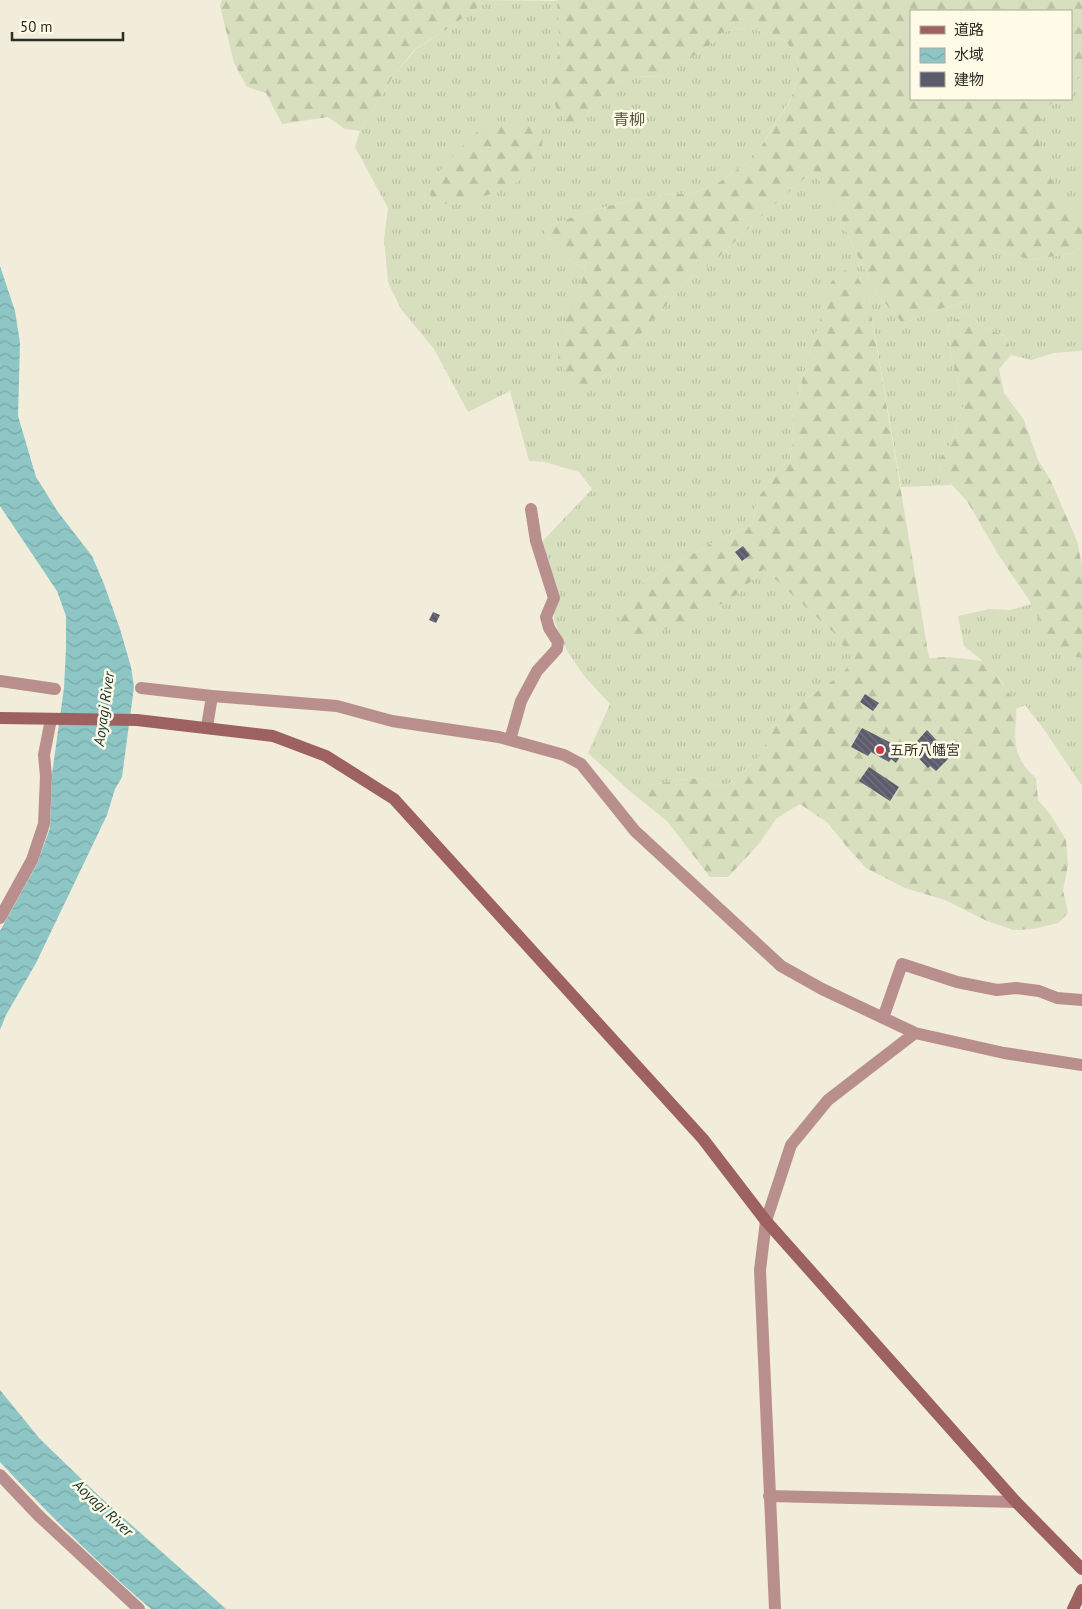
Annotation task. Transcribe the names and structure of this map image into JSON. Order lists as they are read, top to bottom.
{
  "districts": ["青柳"],
  "water": ["Aoyagi River"],
  "places": ["五所八幡宮"],
  "legend": ["道路", "水域", "建物"],
  "scale_bar": "50 m"
}
